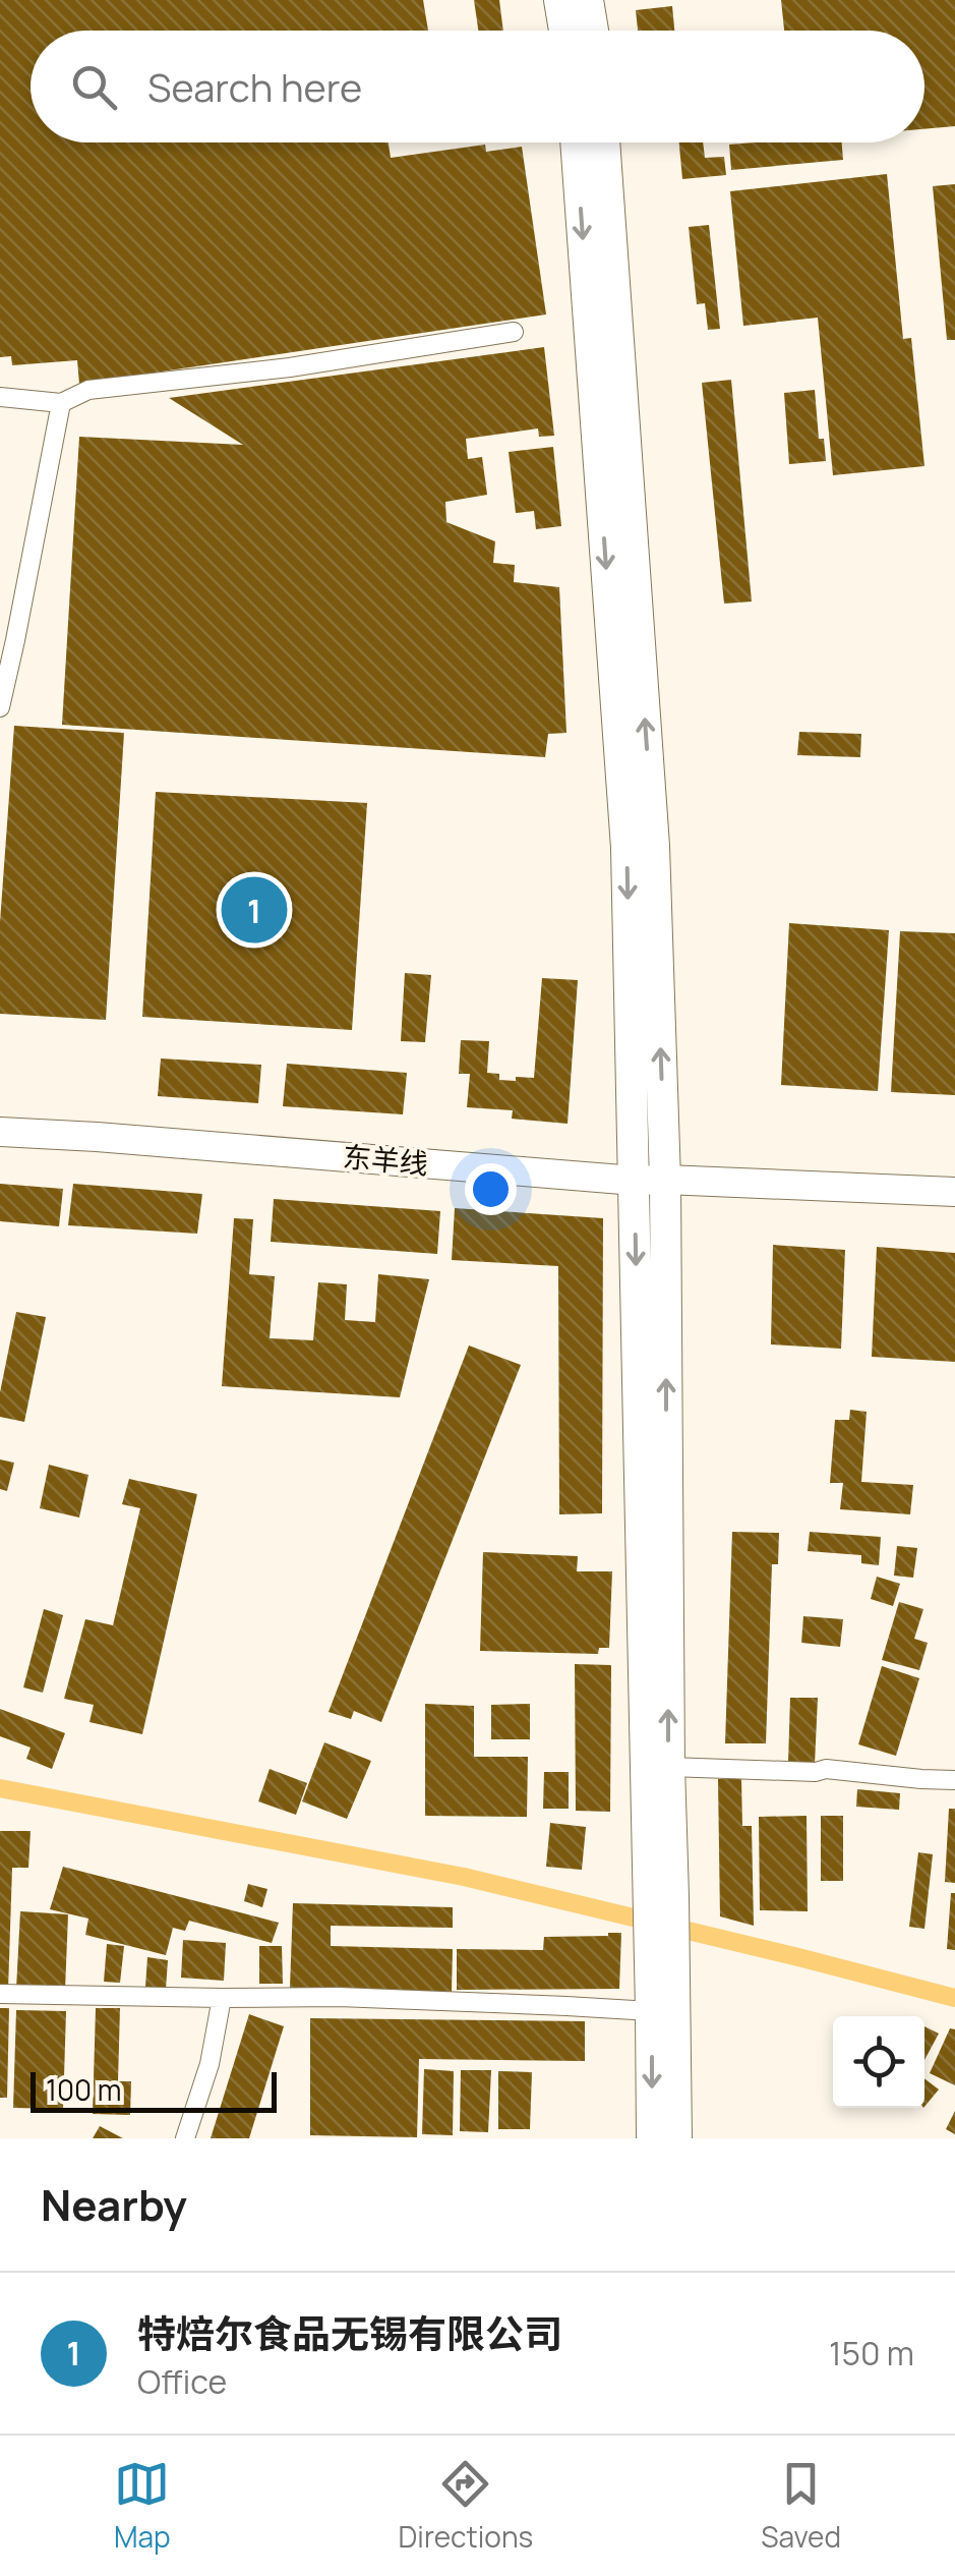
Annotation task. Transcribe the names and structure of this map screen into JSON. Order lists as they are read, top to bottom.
{
  "streets": {
    "main road": ["东羊线"]
  },
  "scale_bar": "100 m",
  "page": {
    "search": "Search here",
    "pins": "1",
    "scale": "100 m",
    "heading": "Nearby",
    "list": [
      {
        "mark": "1",
        "name": "特焙尔食品无锡有限公司",
        "note": "Office",
        "value": "150 m"
      }
    ],
    "nav": ["Map", "Directions", "Saved"]
  }
}
